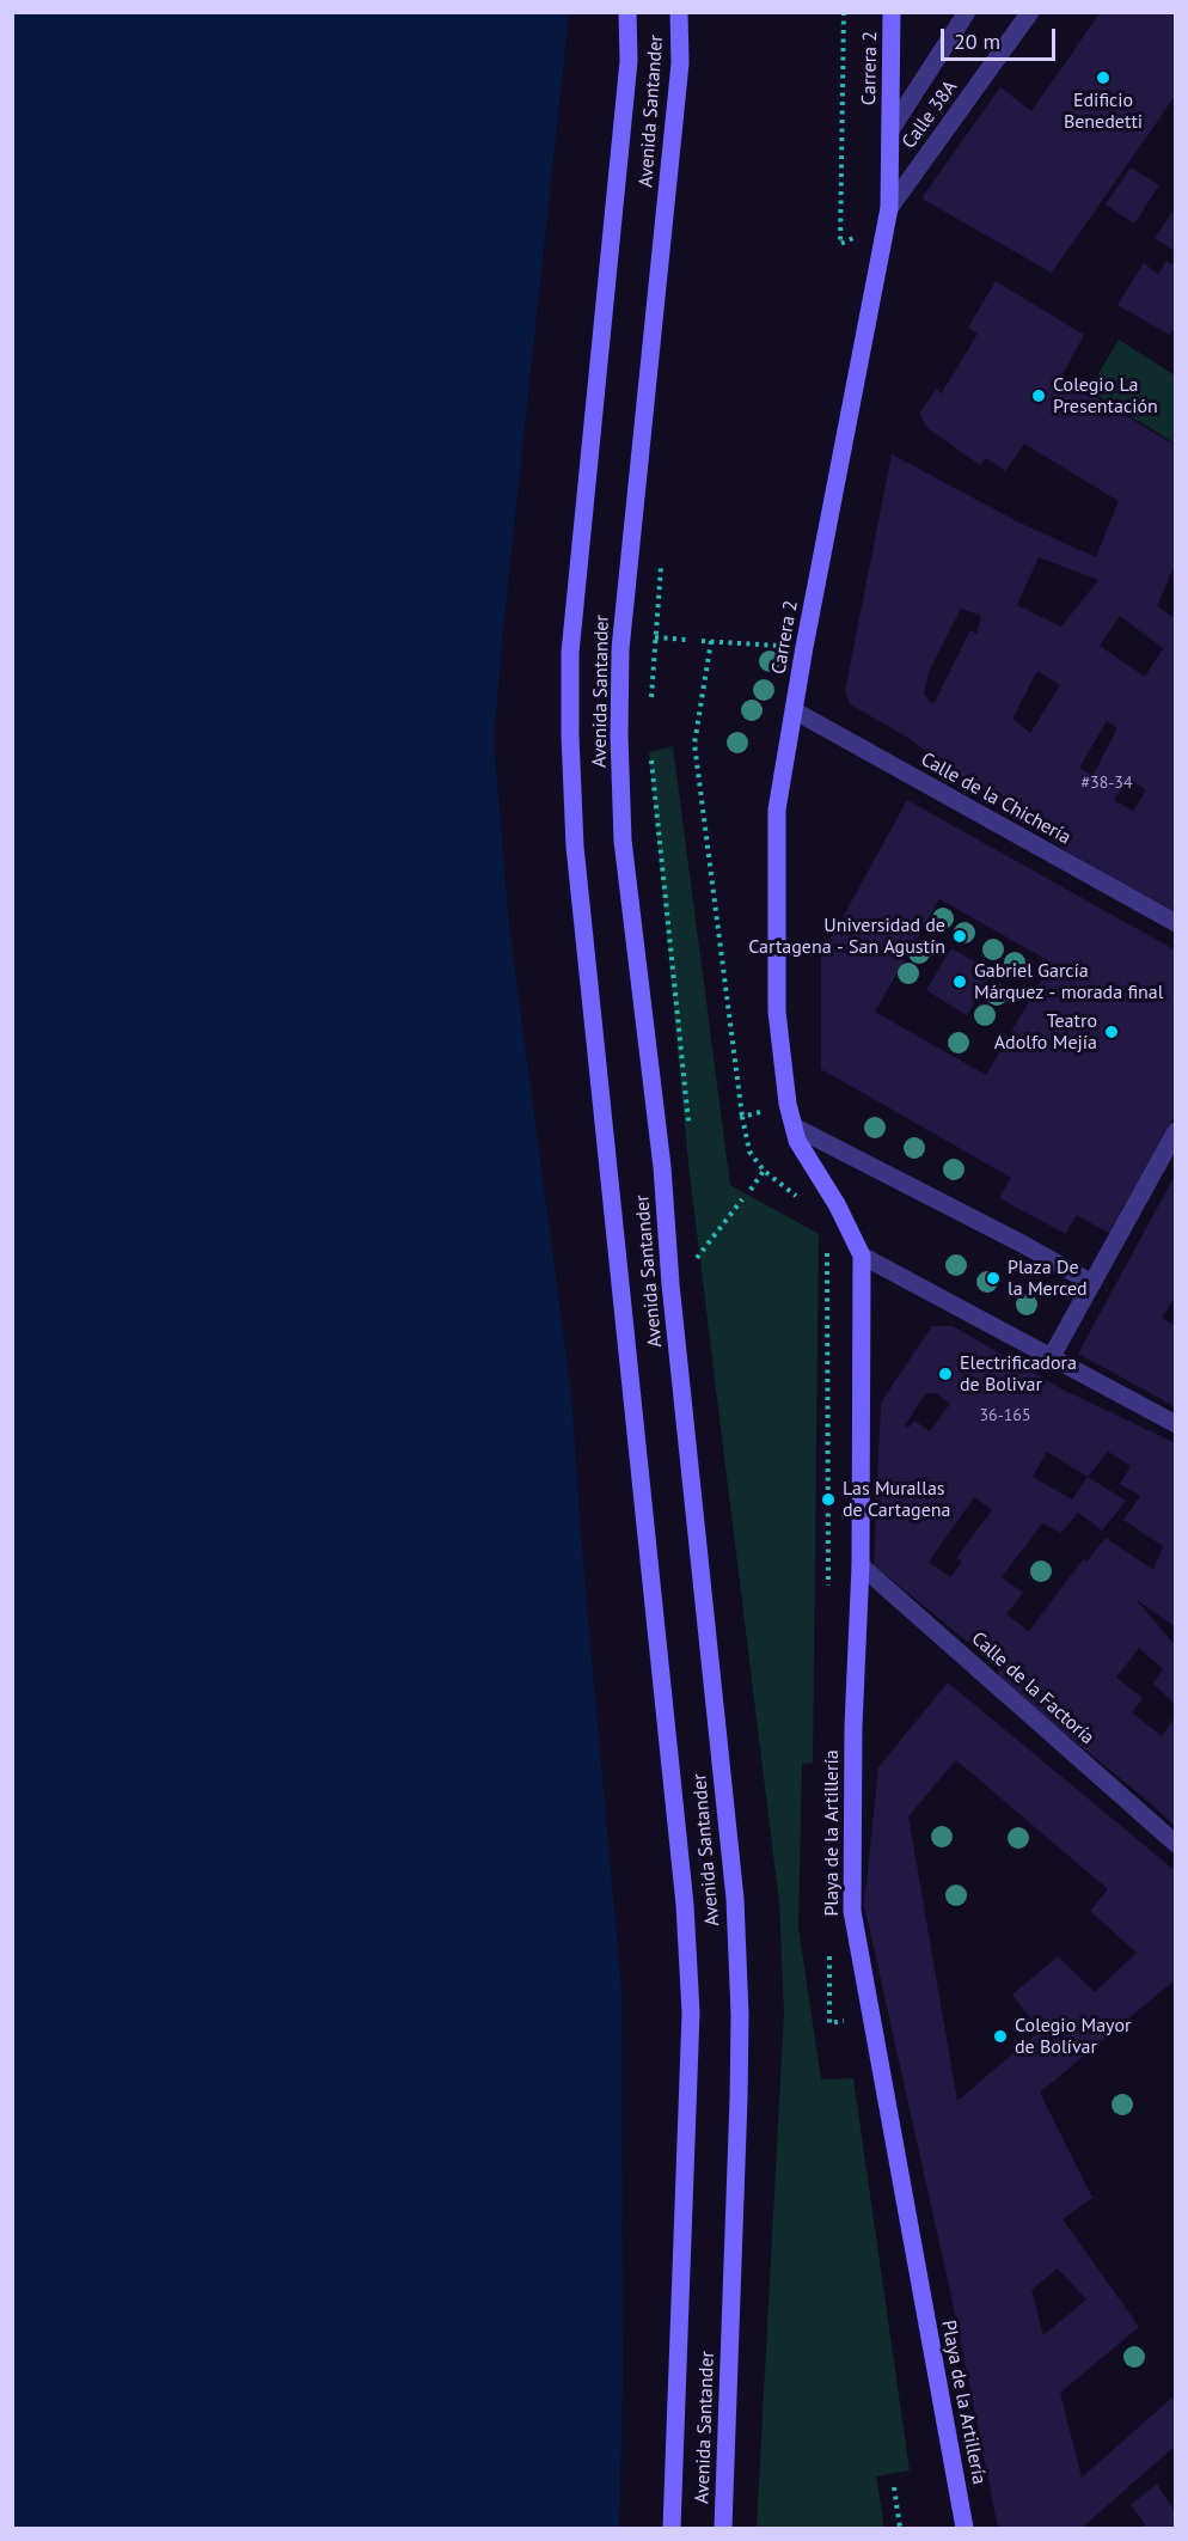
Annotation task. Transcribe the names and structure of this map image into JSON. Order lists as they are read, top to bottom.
{
  "streets": {
    "main road": ["Carrera 2", "Avenida Santander", "Playa de la Artillería"],
    "street": ["Calle 38A", "Calle de la Chichería", "Calle de la Factoría"]
  },
  "crossings": [
    ["Carrera 2", "Calle 38A"],
    ["Carrera 2", "Calle de la Chichería"],
    ["Carrera 2", "Playa de la Artillería"],
    ["Calle de la Factoría", "Playa de la Artillería"]
  ],
  "places": [
    "Edificio Benedetti",
    "Colegio La Presentación",
    "Universidad de Cartagena - San Agustín",
    "Gabriel García Márquez - morada final",
    "Teatro Adolfo Mejía",
    "Plaza De la Merced",
    "Electrificadora de Bolivar",
    "Las Murallas de Cartagena",
    "Colegio Mayor de Bolívar"
  ],
  "house_numbers": ["#38-34", "36-165"],
  "scale_bar": "20 m"
}
